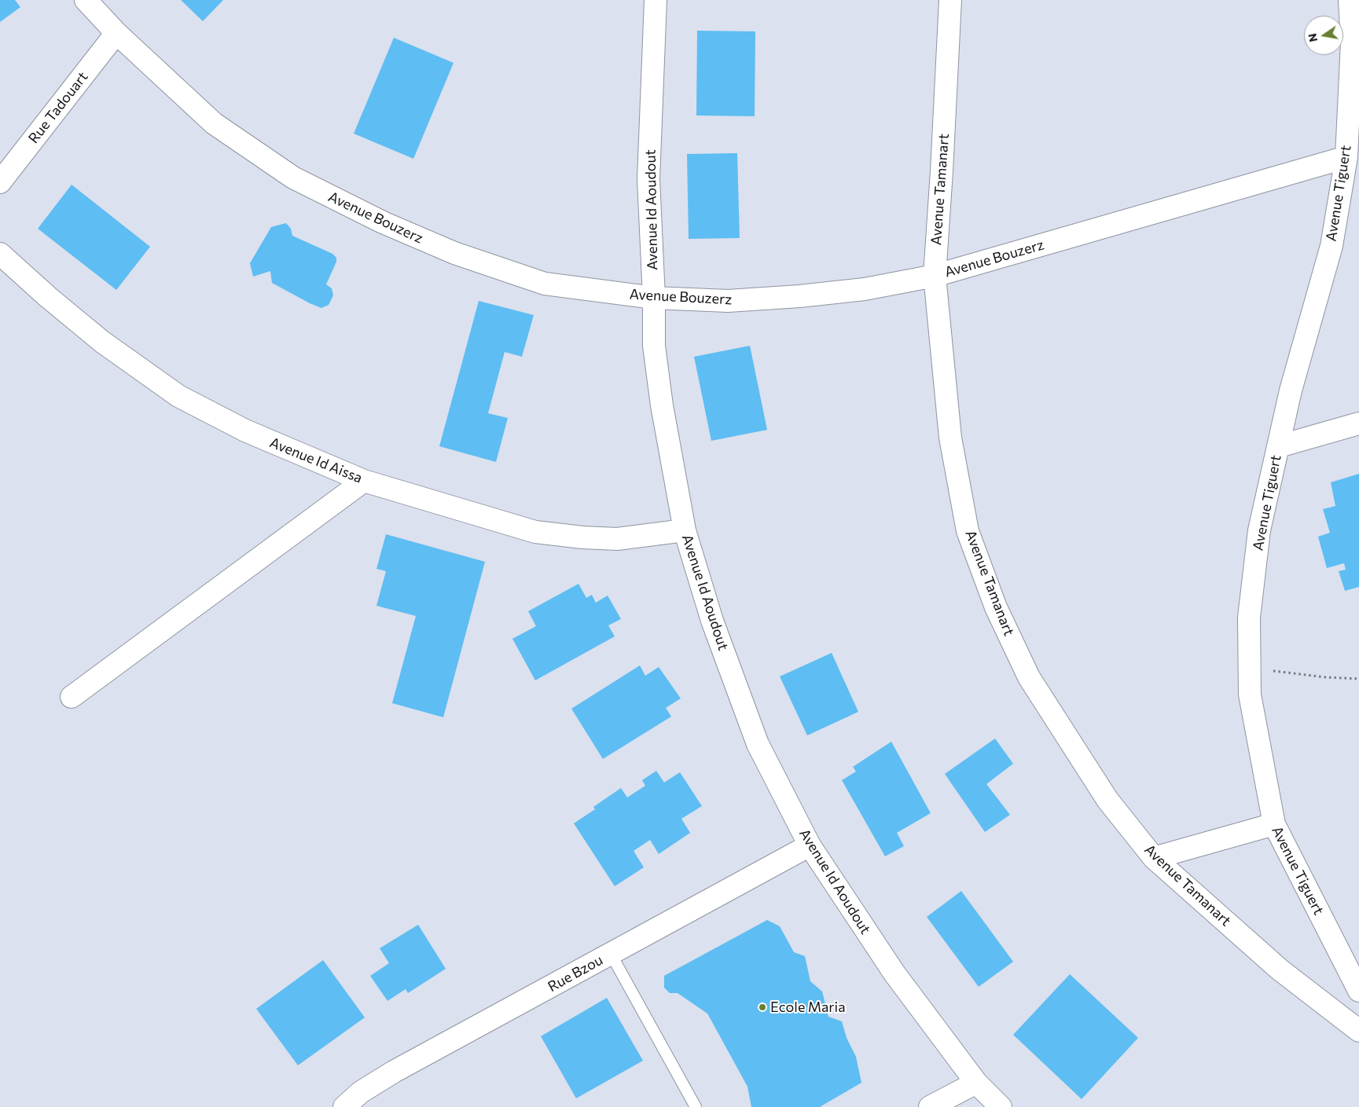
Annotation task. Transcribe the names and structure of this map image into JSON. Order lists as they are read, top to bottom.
{
  "streets": {
    "street": [
      "Rue Tadouart",
      "Avenue Tamanart",
      "Avenue Tiguert",
      "Avenue Id Aoudout",
      "Avenue Bouzerz",
      "Avenue Id Aissa",
      "Rue Bzou"
    ]
  },
  "crossings": [
    ["Rue Tadouart", "Avenue Bouzerz"],
    ["Avenue Tamanart", "Avenue Bouzerz"],
    ["Avenue Tiguert", "Avenue Bouzerz"],
    ["Avenue Id Aoudout", "Avenue Bouzerz"],
    ["Avenue Id Aoudout", "Avenue Id Aissa"],
    ["Avenue Id Aoudout", "Rue Bzou"]
  ],
  "places": ["Ecole Maria"],
  "north": "left"
}
